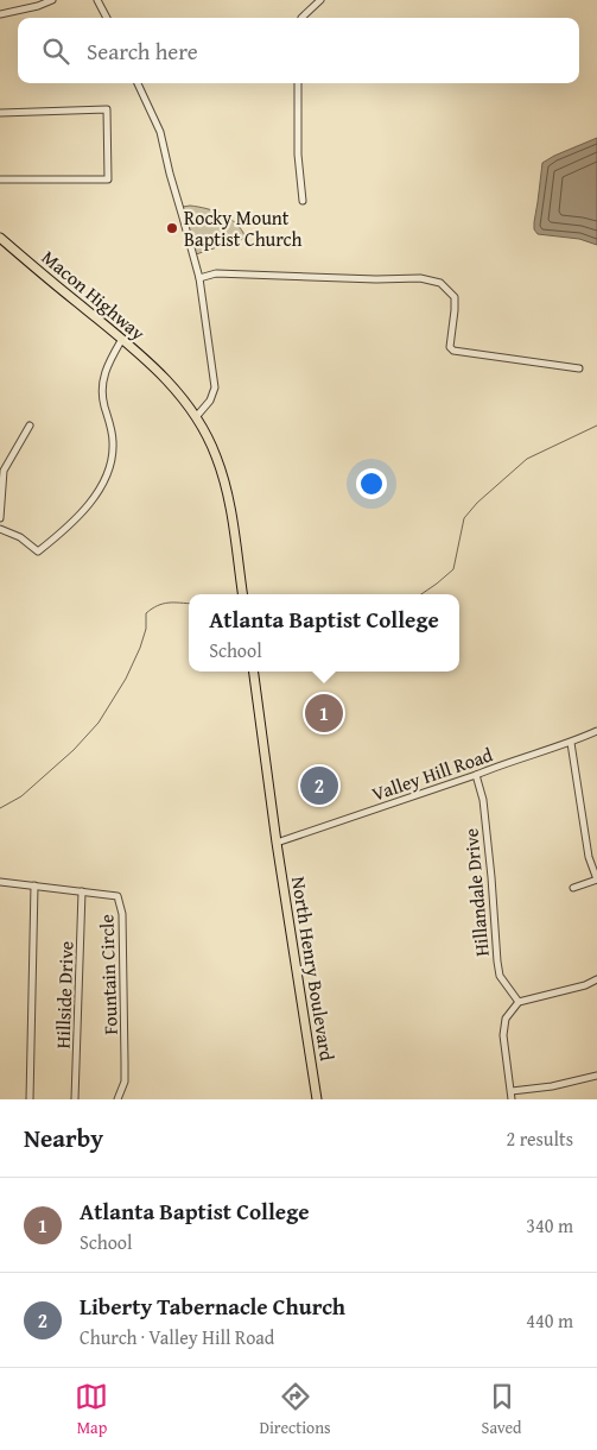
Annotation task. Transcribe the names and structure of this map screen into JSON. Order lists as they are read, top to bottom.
{
  "streets": {
    "main road": ["Macon Highway", "North Henry Boulevard"],
    "street": [
      "Valley Hill Road",
      "Hillandale Drive",
      "Fountain Circle",
      "Hillside Drive"
    ]
  },
  "crossings": [
    ["Valley Hill Road", "Hillandale Drive"],
    ["Valley Hill Road", "North Henry Boulevard"],
    ["Fountain Circle", "Hillside Drive"]
  ],
  "places": ["Rocky Mount Baptist Church"],
  "page": {
    "search": "Search here",
    "popup": ["Atlanta Baptist College", "School"],
    "pins": ["1", "2"],
    "heading": ["Nearby", "2 results"],
    "list": [
      {
        "mark": "1",
        "name": "Atlanta Baptist College",
        "note": "School",
        "value": "340 m"
      },
      {
        "mark": "2",
        "name": "Liberty Tabernacle Church",
        "note": "Church · Valley Hill Road",
        "value": "440 m"
      }
    ],
    "nav": ["Map", "Directions", "Saved"]
  }
}
